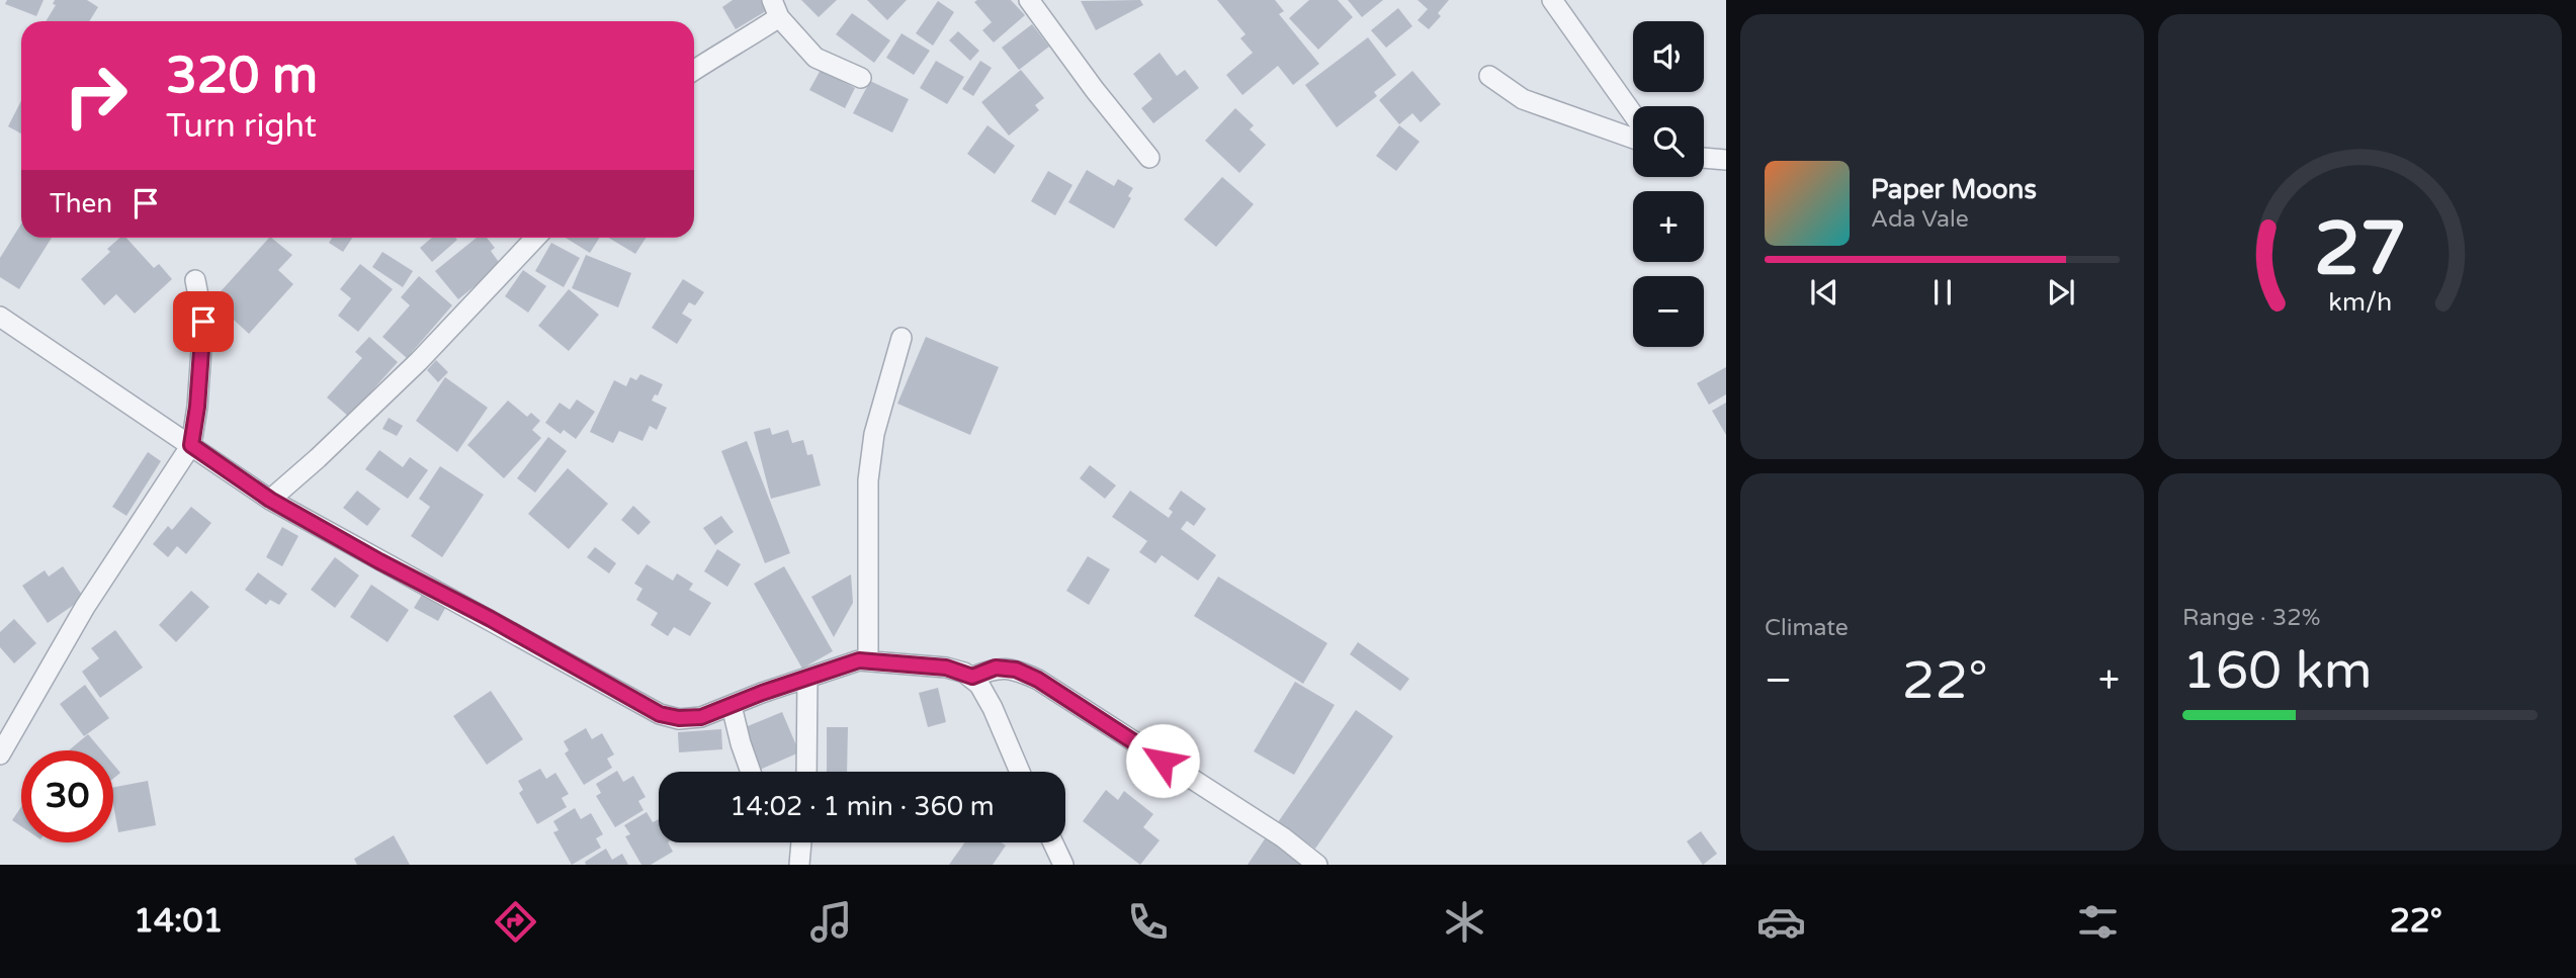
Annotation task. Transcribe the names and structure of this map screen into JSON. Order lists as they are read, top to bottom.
{
  "page": {
    "map_buttons": ["+", "−"],
    "turn": ["320 m", "Turn right"],
    "song": ["Paper Moons", "Ada Vale"],
    "then": "Then",
    "tile": [
      "Climate",
      ["Range · 32%", "160 km"]
    ],
    "heat": ["−", "22°", "+"],
    "limit": "30",
    "trip": "14:02 · 1 min · 360 m",
    "tabs": ["14:01", "22°"],
    "gauge": ["27", "km/h"]
  }
}
